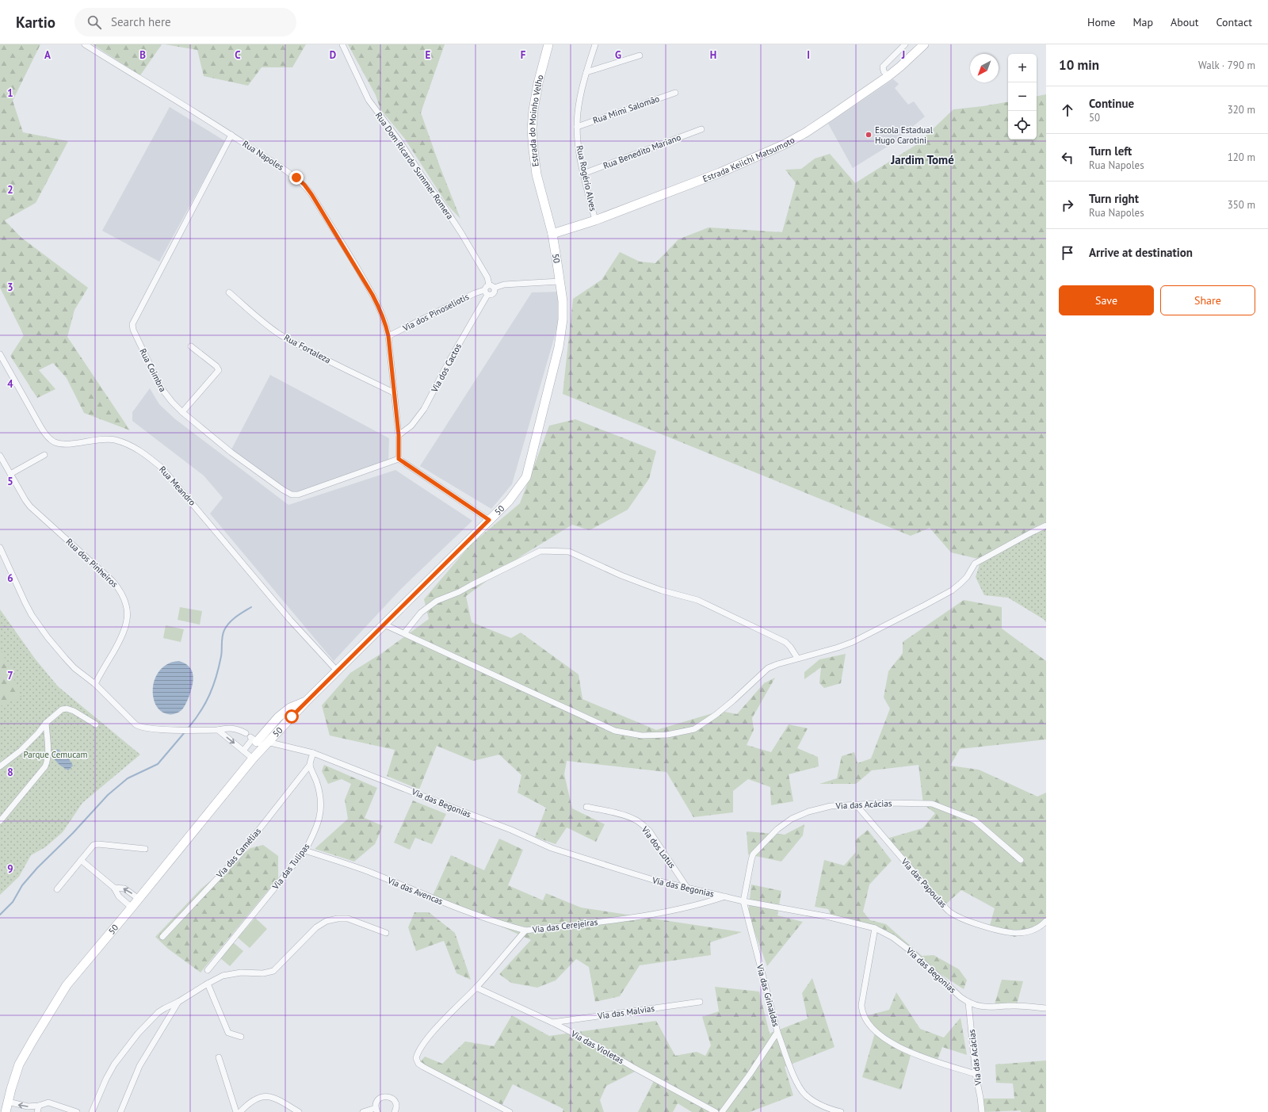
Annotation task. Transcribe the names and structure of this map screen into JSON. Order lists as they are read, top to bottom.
{
  "streets": {
    "main road": ["Estrada do Moinho Velho", "Estrada Keiichi Matsumoto", "50"],
    "street": [
      "Rua Mimi Salomão",
      "Rua Benedito Mariano",
      "Rua Napoles",
      "Rua Dom Ricardo Summer Romera",
      "Rua Rogério Alves",
      "Via dos Pinoseliotis",
      "Rua Fortaleza",
      "Via dos Cactos",
      "Rua Coimbra",
      "Rua Meandro",
      "Rua dos Pinheiros",
      "Via das Begonias",
      "Via das Acácias",
      "Via dos Lotus",
      "Via das Camélias",
      "Via das Tulipas",
      "Via das Papoulas",
      "Via das Avencas",
      "Via das Cerejeiras",
      "Via das Grinaldas",
      "Via das Malvias",
      "Via das Violetas"
    ]
  },
  "crossings": [
    ["Rua Mimi Salomão", "Rua Rogério Alves"],
    ["Estrada do Moinho Velho", "Estrada Keiichi Matsumoto"],
    ["Estrada do Moinho Velho", "50"],
    ["Rua Benedito Mariano", "Rua Rogério Alves"],
    ["Rua Napoles", "Via dos Pinoseliotis"],
    ["Rua Napoles", "Rua Fortaleza"],
    ["Rua Napoles", "Via dos Cactos"],
    ["Rua Napoles", "Rua Coimbra"],
    ["Estrada Keiichi Matsumoto", "Rua Rogério Alves"],
    ["Estrada Keiichi Matsumoto", "50"],
    ["50", "Rua Meandro"],
    ["Via dos Pinoseliotis", "Via dos Cactos"],
    ["Via das Begonias", "Via das Acácias"],
    ["Via das Begonias", "Via dos Lotus"],
    ["Via das Begonias", "Via das Cerejeiras"],
    ["Via das Begonias", "Via das Grinaldas"],
    ["Via das Acácias", "Via das Papoulas"],
    ["Via das Acácias", "Via das Grinaldas"],
    ["Via das Camélias", "Via das Tulipas"],
    ["Via das Tulipas", "Via das Avencas"],
    ["Via das Avencas", "Via das Cerejeiras"],
    ["Via das Cerejeiras", "Via das Violetas"],
    ["Via das Malvias", "Via das Violetas"]
  ],
  "districts": ["Jardim Tomé"],
  "parks": ["Parque Cemucam"],
  "places": ["Escola Estadual Hugo Carotini"],
  "north": "bottom left",
  "page": {
    "header": "Kartio",
    "search": "Search here",
    "nav": [
      "Home",
      "Map",
      "About",
      "Contact"
    ],
    "heading": ["10 min", "Walk · 790 m"],
    "map_buttons": ["+", "−"],
    "list": [
      ["Continue", "50", "320 m"],
      ["Turn left", "Rua Napoles", "120 m"],
      ["Turn right", "Rua Napoles", "350 m"],
      "Arrive at destination"
    ],
    "buttons": ["Save", "Share"]
  },
  "grid": {
    "columns": [
      "A",
      "B",
      "C",
      "D",
      "E",
      "F",
      "G",
      "H",
      "I",
      "J"
    ],
    "rows": [
      "1",
      "2",
      "3",
      "4",
      "5",
      "6",
      "7",
      "8",
      "9"
    ]
  }
}
